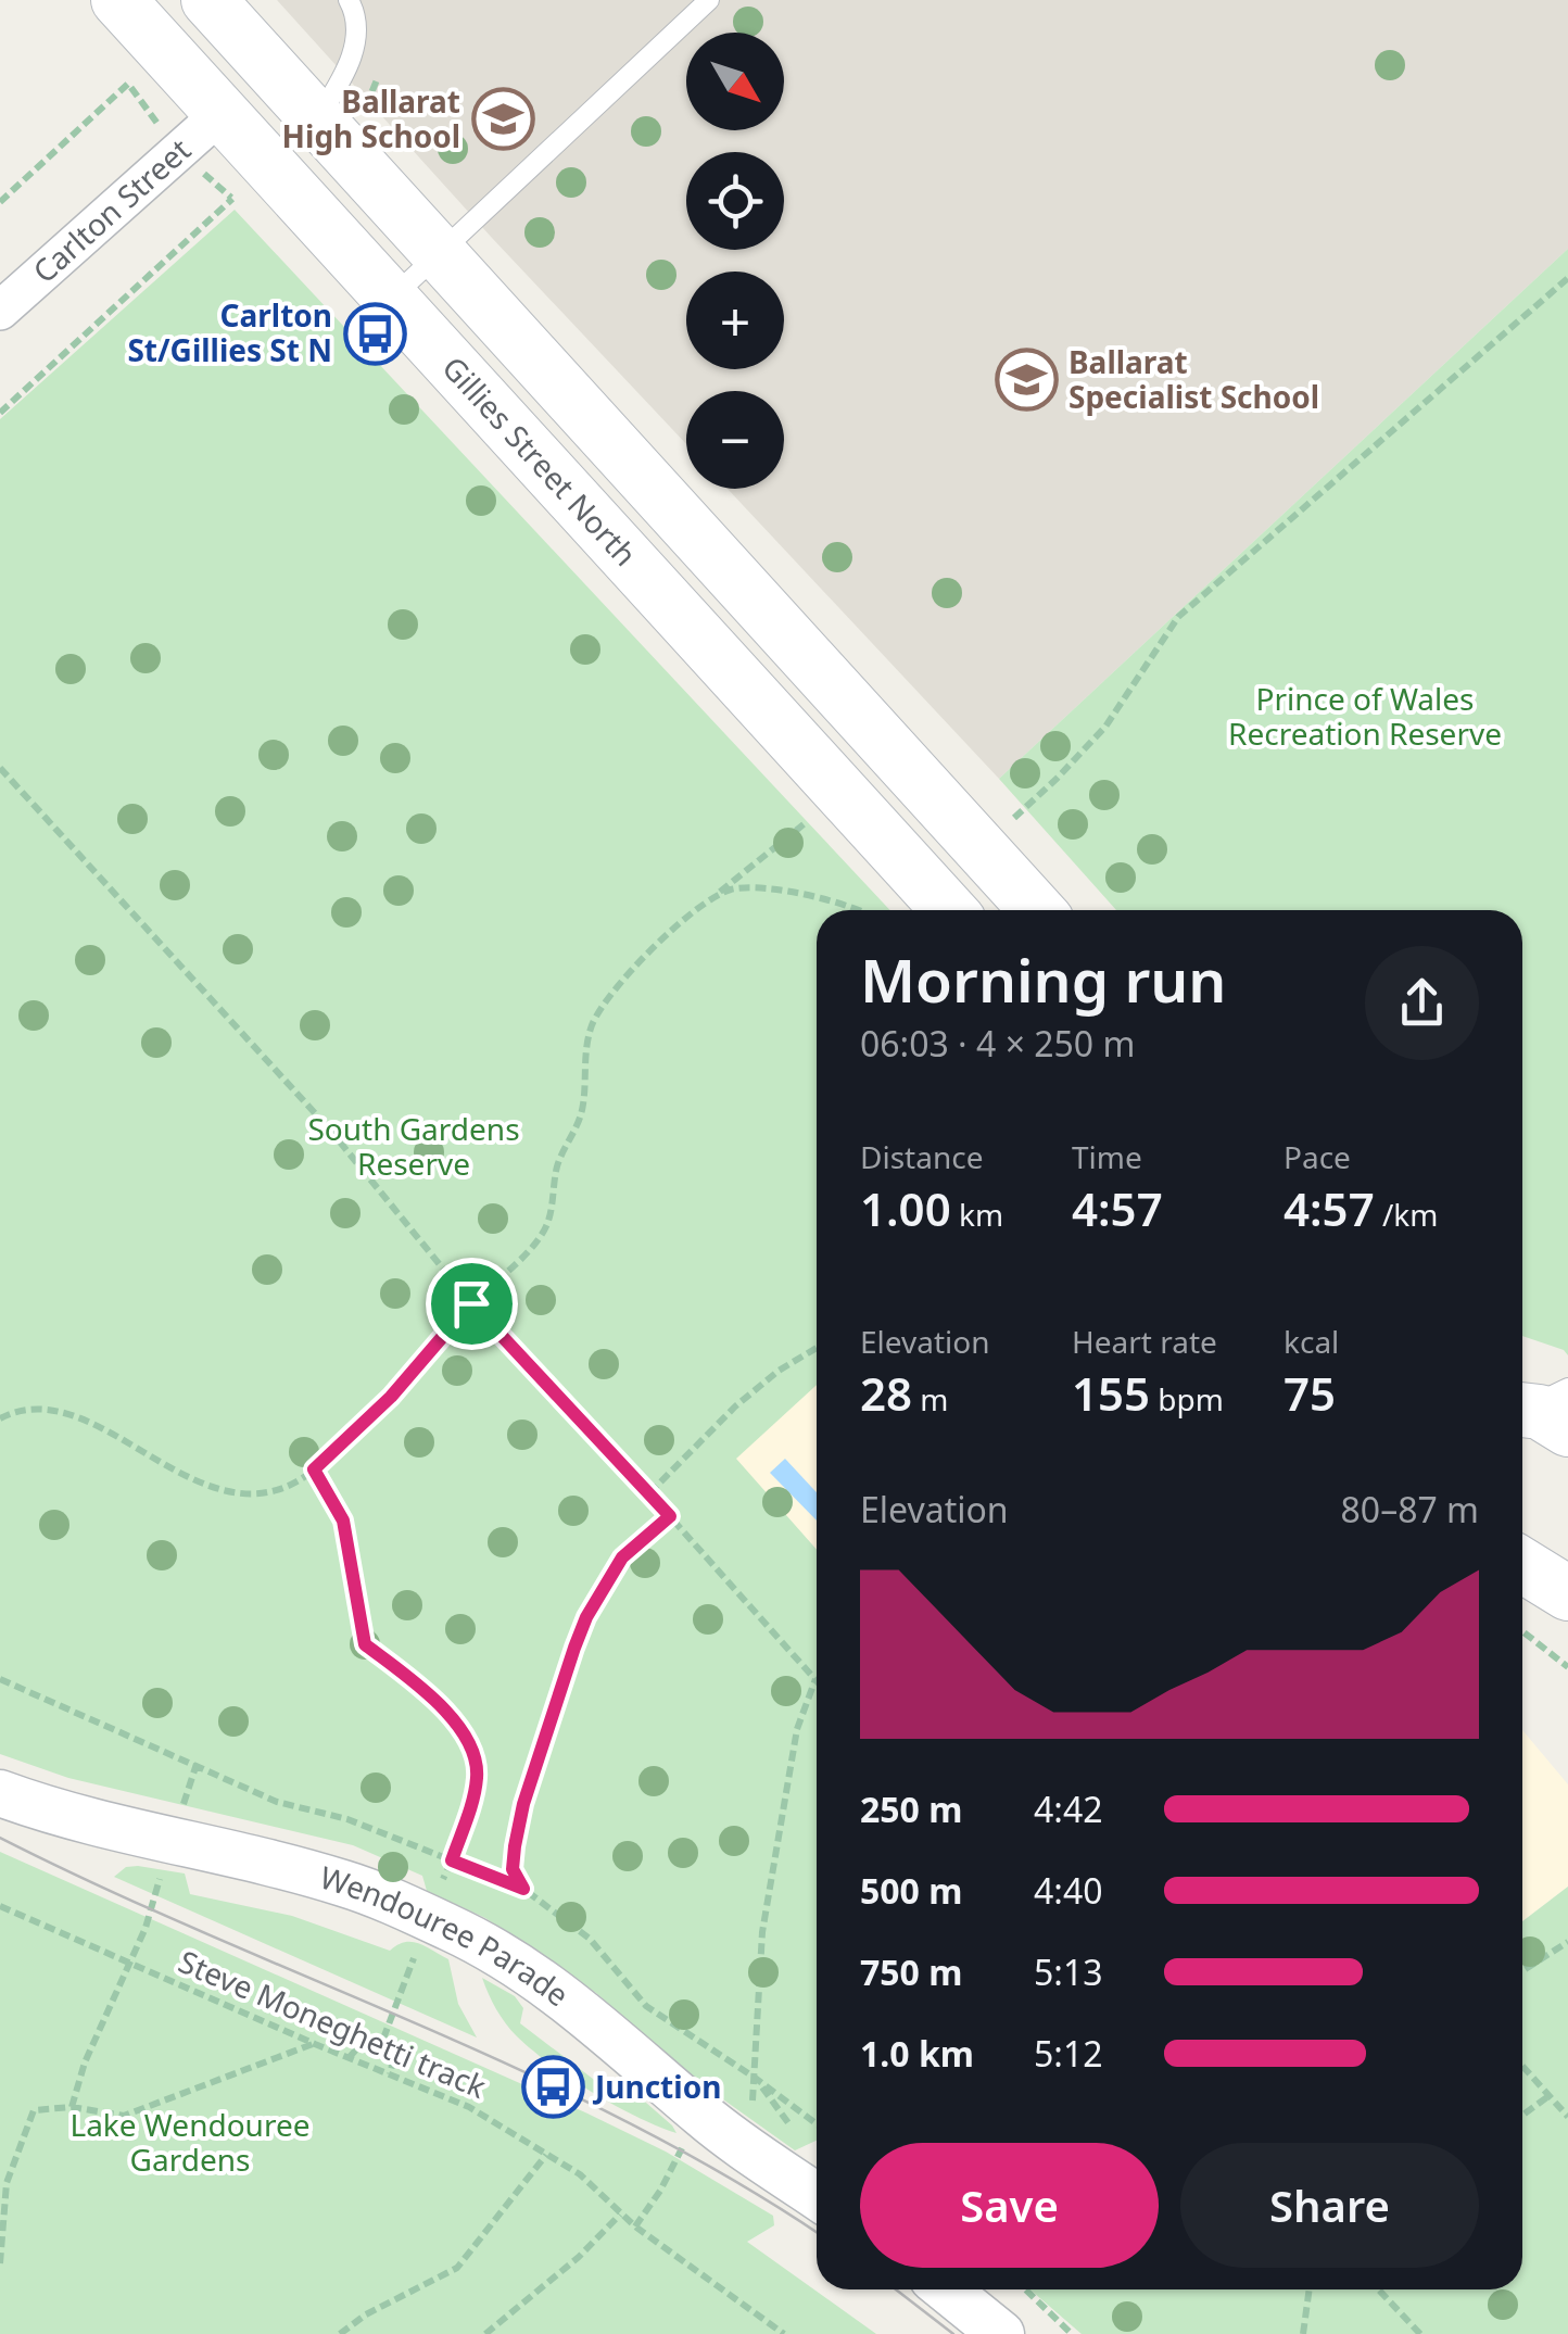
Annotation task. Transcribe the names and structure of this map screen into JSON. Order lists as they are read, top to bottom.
{
  "streets": {
    "main road": ["Gillies Street North"],
    "street": ["Carlton Street", "Wendouree Parade"],
    "path": ["Steve Moneghetti track"]
  },
  "crossings": [
    ["Carlton Street", "Gillies Street North"]
  ],
  "parks": ["Prince of Wales Recreation Reserve", "South Gardens Reserve", "Lake Wendouree Gardens"],
  "places": {
    "school or university": ["Ballarat High School", "Ballarat Specialist School"],
    "bus stop": ["Carlton St/Gillies St N", "Junction"]
  },
  "north": "bottom right",
  "page": {
    "map_buttons": ["+", "−"],
    "heading": ["Morning run", "06:03 · 4 × 250 m"],
    "stats": [
      ["Distance", "1.00 km"],
      ["Time", "4:57"],
      ["Pace", "4:57 /km"],
      ["Elevation", "28 m"],
      ["Heart rate", "155 bpm"],
      ["kcal", "75"]
    ],
    "chart": ["Elevation", "80–87 m"],
    "list": [
      {
        "name": "250 m",
        "note": "4:42"
      },
      {
        "name": "500 m",
        "note": "4:40"
      },
      {
        "name": "750 m",
        "note": "5:13"
      },
      {
        "name": "1.0 km",
        "note": "5:12"
      }
    ],
    "buttons": ["Save", "Share"]
  }
}
